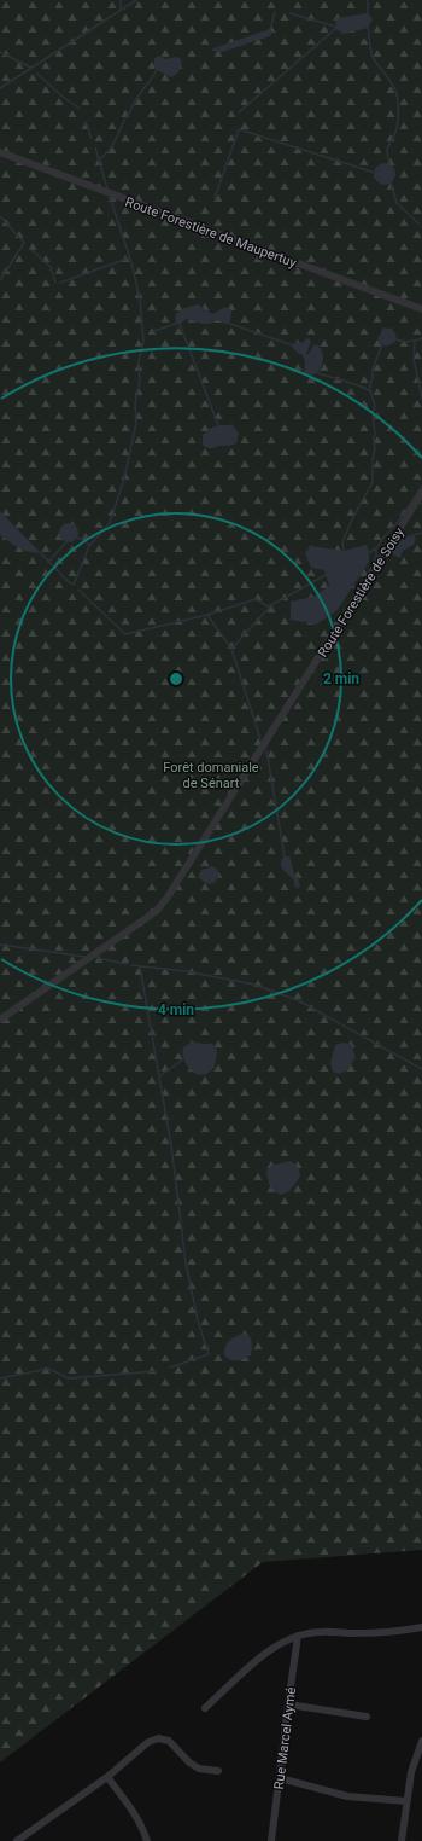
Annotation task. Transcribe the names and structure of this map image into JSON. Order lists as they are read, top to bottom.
{
  "streets": {
    "street": ["Route Forestière de Maupertuy", "Route Forestière de Soisy", "Rue Marcel Aymé"]
  },
  "parks": ["Forêt domaniale de Sénart"],
  "rings": ["2 min", "4 min"]
}
